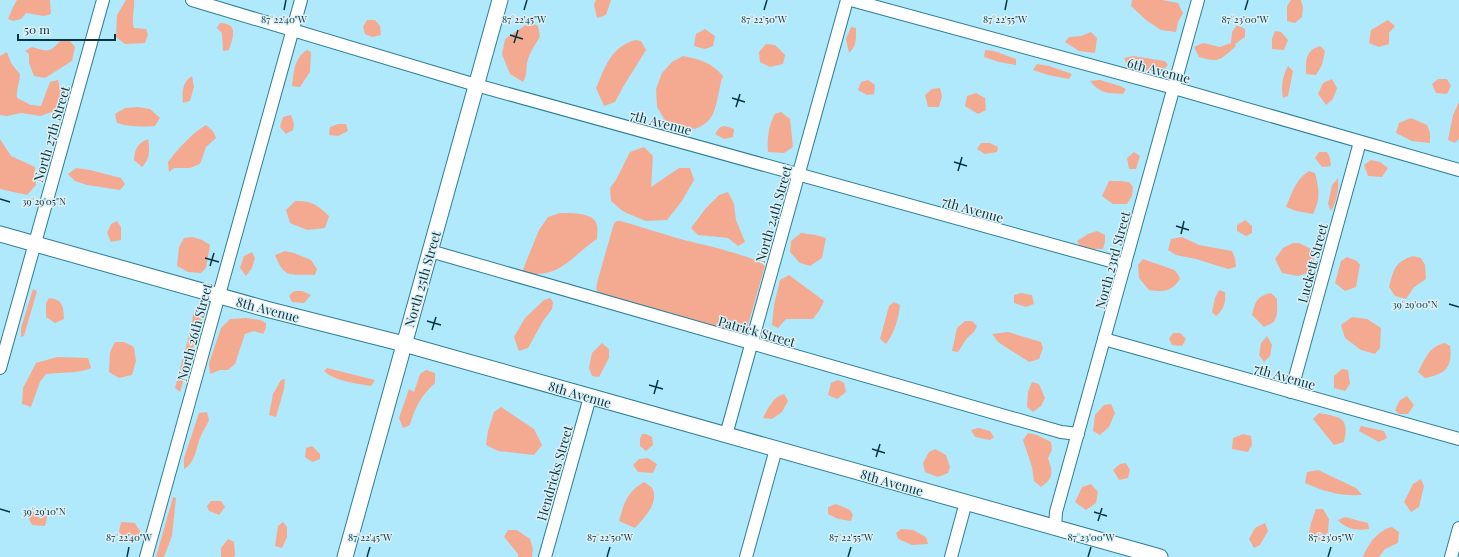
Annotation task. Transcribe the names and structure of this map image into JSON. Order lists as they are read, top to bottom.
{
  "streets": {
    "street": [
      "6th Avenue",
      "7th Avenue",
      "North 27th Street",
      "North 24th Street",
      "North 23rd Street",
      "Luckett Street",
      "North 25th Street",
      "8th Avenue",
      "Patrick Street",
      "North 26th Street",
      "Hendricks Street"
    ]
  },
  "crossings": [
    ["6th Avenue", "North 23rd Street"],
    ["6th Avenue", "Luckett Street"],
    ["7th Avenue", "North 24th Street"],
    ["7th Avenue", "North 23rd Street"],
    ["7th Avenue", "Luckett Street"],
    ["7th Avenue", "North 25th Street"],
    ["7th Avenue", "North 26th Street"],
    ["North 27th Street", "8th Avenue"],
    ["North 24th Street", "8th Avenue"],
    ["North 24th Street", "Patrick Street"],
    ["North 23rd Street", "8th Avenue"],
    ["North 23rd Street", "Patrick Street"],
    ["North 25th Street", "8th Avenue"],
    ["North 25th Street", "Patrick Street"],
    ["8th Avenue", "North 26th Street"],
    ["8th Avenue", "Hendricks Street"]
  ],
  "scale_bar": "50 m",
  "coordinates": [
    "87°22'40\"W",
    "87°22'45\"W",
    "87°22'50\"W",
    "87°22'55\"W",
    "87°23'00\"W",
    "39°29'05\"N",
    "39°29'00\"N",
    "39°29'10\"N",
    "87°23'05\"W"
  ]
}
